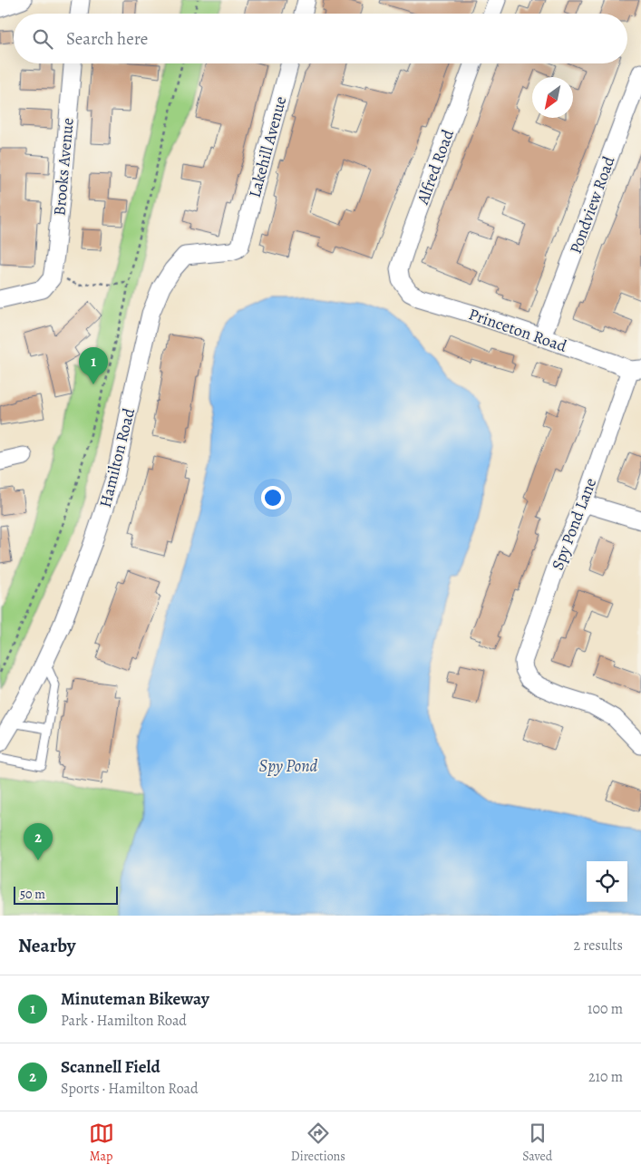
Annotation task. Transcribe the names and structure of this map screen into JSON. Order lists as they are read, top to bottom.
{
  "streets": {
    "street": [
      "Lakehill Avenue",
      "Brooks Avenue",
      "Alfred Road",
      "Pondview Road",
      "Princeton Road",
      "Hamilton Road",
      "Spy Pond Lane"
    ]
  },
  "crossings": [
    ["Lakehill Avenue", "Hamilton Road"],
    ["Alfred Road", "Princeton Road"],
    ["Pondview Road", "Princeton Road"],
    ["Princeton Road", "Spy Pond Lane"]
  ],
  "water": ["Spy Pond"],
  "scale_bar": "50 m",
  "north": "bottom left",
  "page": {
    "search": "Search here",
    "pins": ["1", "2"],
    "scale": "50 m",
    "heading": ["Nearby", "2 results"],
    "list": [
      {
        "mark": "1",
        "name": "Minuteman Bikeway",
        "note": "Park · Hamilton Road",
        "value": "100 m"
      },
      {
        "mark": "2",
        "name": "Scannell Field",
        "note": "Sports · Hamilton Road",
        "value": "210 m"
      }
    ],
    "nav": ["Map", "Directions", "Saved"]
  }
}
